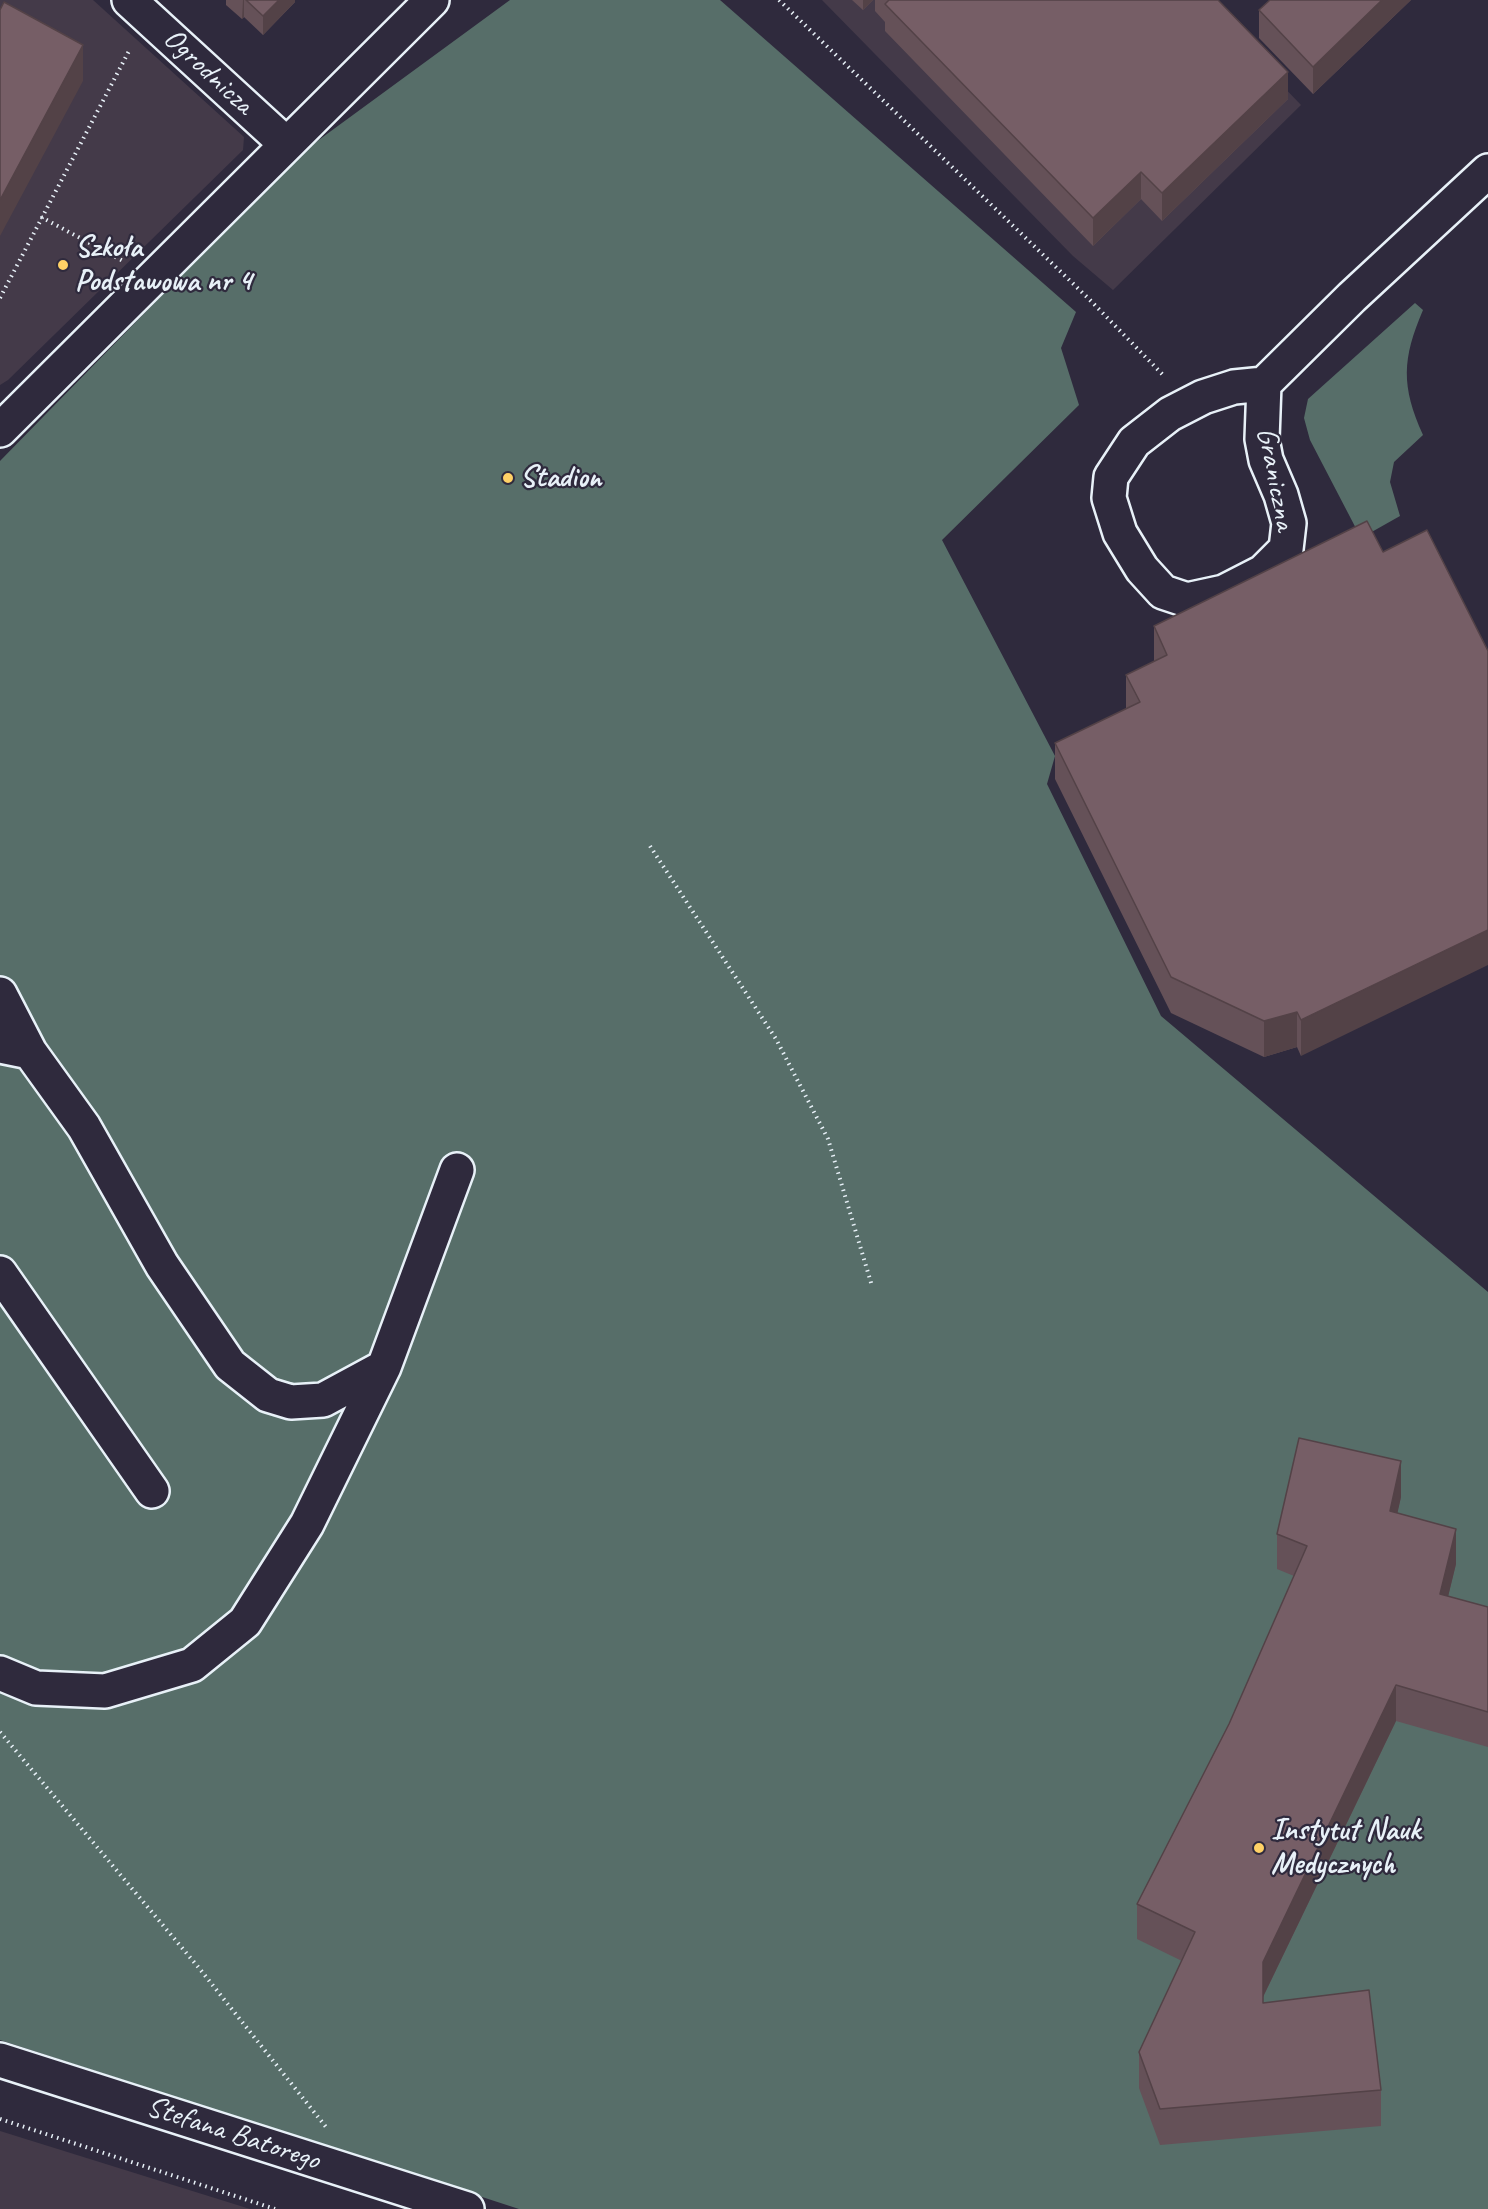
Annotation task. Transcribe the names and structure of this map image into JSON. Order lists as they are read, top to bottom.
{
  "streets": {
    "street": ["Ogrodnicza", "Graniczna", "Stefana Batorego"]
  },
  "places": ["Szkoła Podstawowa nr 4", "Stadion", "Instytut Nauk Medycznych"]
}
